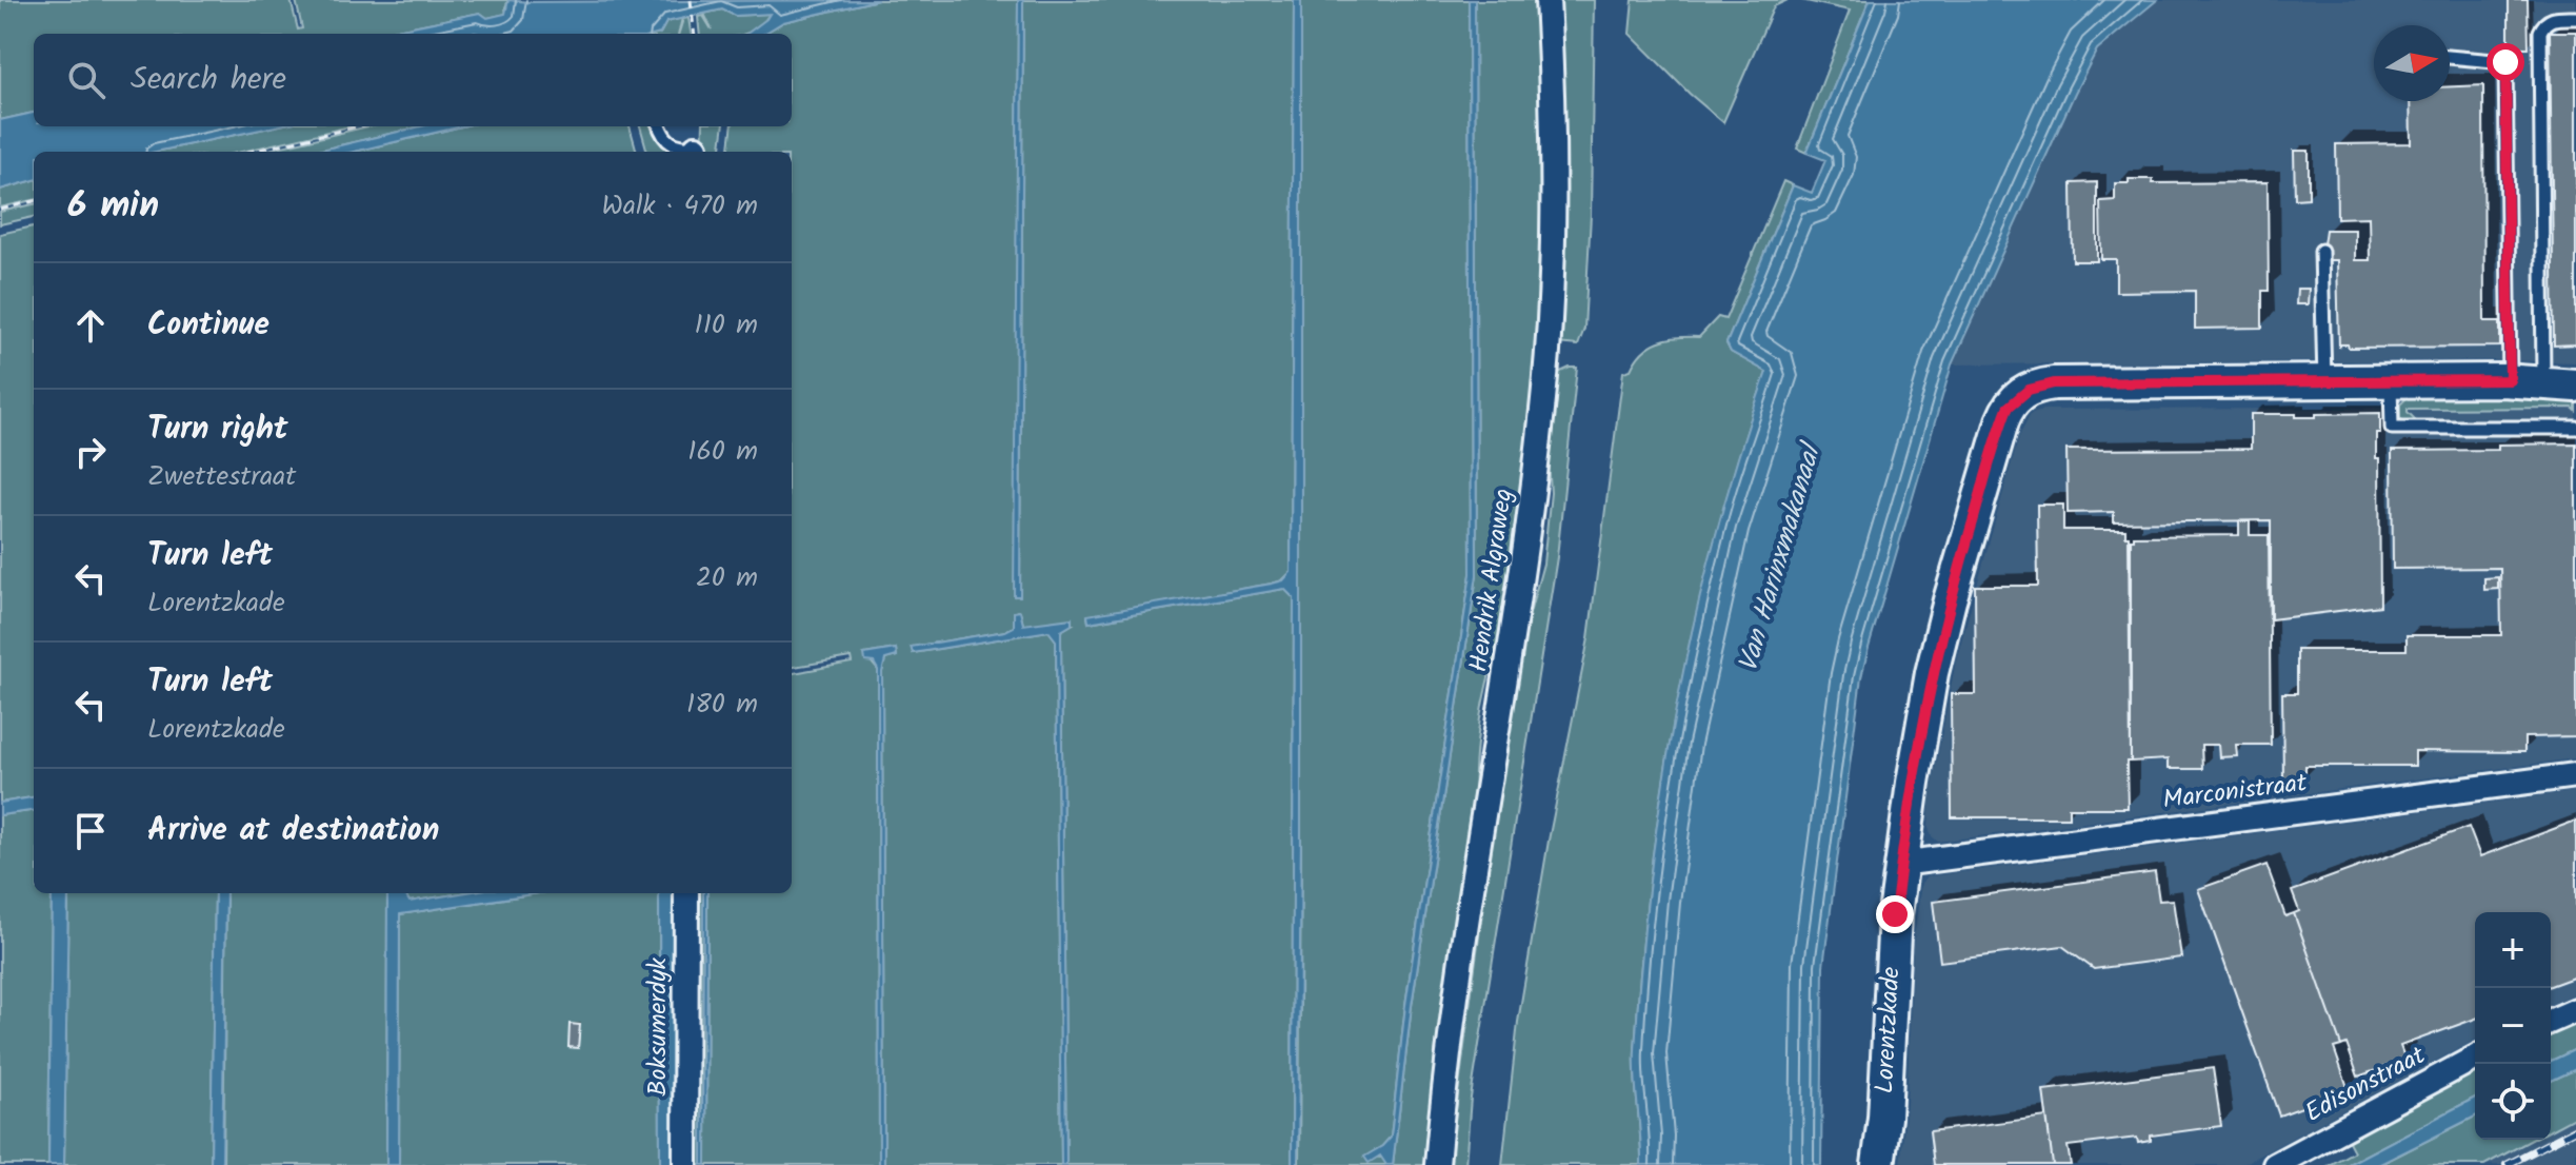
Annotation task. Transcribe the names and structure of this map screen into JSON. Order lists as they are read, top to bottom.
{
  "streets": {
    "street": [
      "Hendrik Algraweg",
      "Marconistraat",
      "Boksumerdyk",
      "Lorentzkade",
      "Edisonstraat"
    ]
  },
  "crossings": [
    ["Marconistraat", "Lorentzkade"]
  ],
  "water": ["Van Harinxmakanaal"],
  "north": "right",
  "page": {
    "search": "Search here",
    "heading": ["6 min", "Walk · 470 m"],
    "list": [
      ["Continue", "110 m"],
      ["Turn right", "Zwettestraat", "160 m"],
      ["Turn left", "Lorentzkade", "20 m"],
      ["Turn left", "Lorentzkade", "180 m"],
      "Arrive at destination"
    ],
    "map_buttons": ["+", "−"]
  }
}
